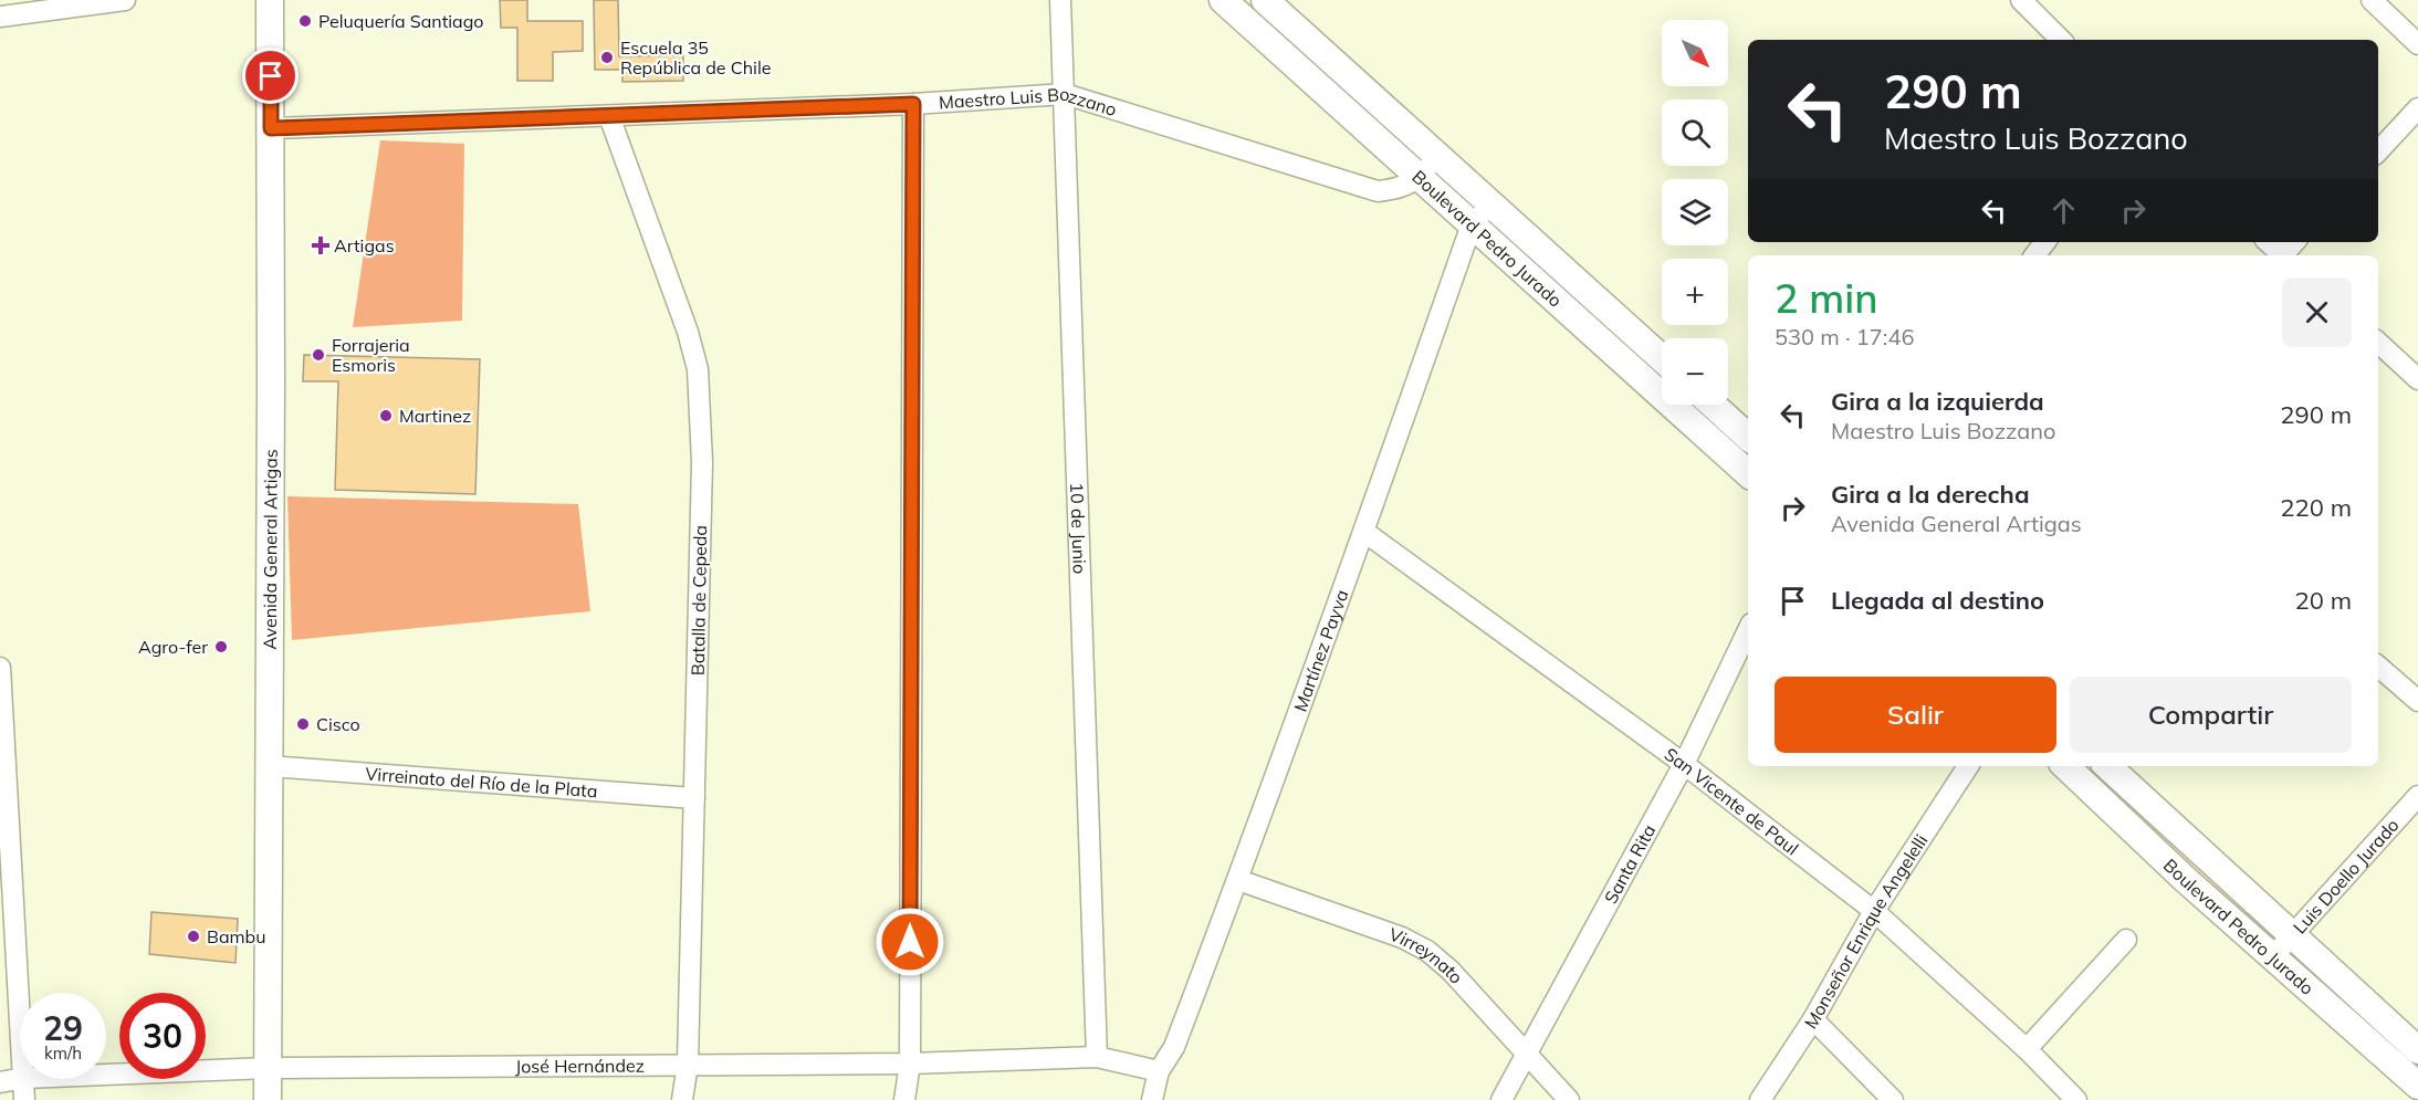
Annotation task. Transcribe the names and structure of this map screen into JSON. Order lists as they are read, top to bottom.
{
  "streets": {
    "main road": ["Boulevard Pedro Jurado", "Avenida General Artigas"],
    "street": [
      "Maestro Luis Bozzano",
      "10 de Junio",
      "Batalla de Cepeda",
      "Martínez Payva",
      "Virreinato del Río de la Plata",
      "San Vicente de Paul",
      "Santa Rita",
      "Luis Doello Jurado",
      "Monseñor Enrique Angelelli",
      "Virreynato",
      "José Hernández"
    ]
  },
  "crossings": [
    ["Maestro Luis Bozzano", "Boulevard Pedro Jurado"],
    ["Maestro Luis Bozzano", "10 de Junio"],
    ["Maestro Luis Bozzano", "Avenida General Artigas"],
    ["Maestro Luis Bozzano", "Batalla de Cepeda"],
    ["Boulevard Pedro Jurado", "Martínez Payva"],
    ["Boulevard Pedro Jurado", "Luis Doello Jurado"],
    ["10 de Junio", "José Hernández"],
    ["Avenida General Artigas", "Virreinato del Río de la Plata"],
    ["Avenida General Artigas", "José Hernández"],
    ["Batalla de Cepeda", "Virreinato del Río de la Plata"],
    ["Batalla de Cepeda", "José Hernández"],
    ["Martínez Payva", "San Vicente de Paul"],
    ["Martínez Payva", "Virreynato"],
    ["Martínez Payva", "José Hernández"],
    ["San Vicente de Paul", "Santa Rita"],
    ["San Vicente de Paul", "Monseñor Enrique Angelelli"],
    ["Santa Rita", "Virreynato"]
  ],
  "places": {
    "other": [
      "Peluquería Santiago",
      "Escuela 35 República de Chile",
      "Forrajeria Esmoris",
      "Martinez",
      "Agro-fer",
      "Cisco",
      "Bambu"
    ],
    "health": ["Artigas"]
  },
  "north": "bottom right",
  "page": {
    "map_buttons": ["+", "−"],
    "turn": ["290 m", "Maestro Luis Bozzano"],
    "heading": ["2 min", "530 m · 17:46"],
    "list": [
      {
        "name": "Gira a la izquierda",
        "note": "Maestro Luis Bozzano",
        "value": "290 m"
      },
      {
        "name": "Gira a la derecha",
        "note": "Avenida General Artigas",
        "value": "220 m"
      },
      {
        "name": "Llegada al destino",
        "value": "20 m"
      }
    ],
    "buttons": ["Salir", "Compartir"],
    "speed": "29 km/h",
    "limit": "30"
  }
}
